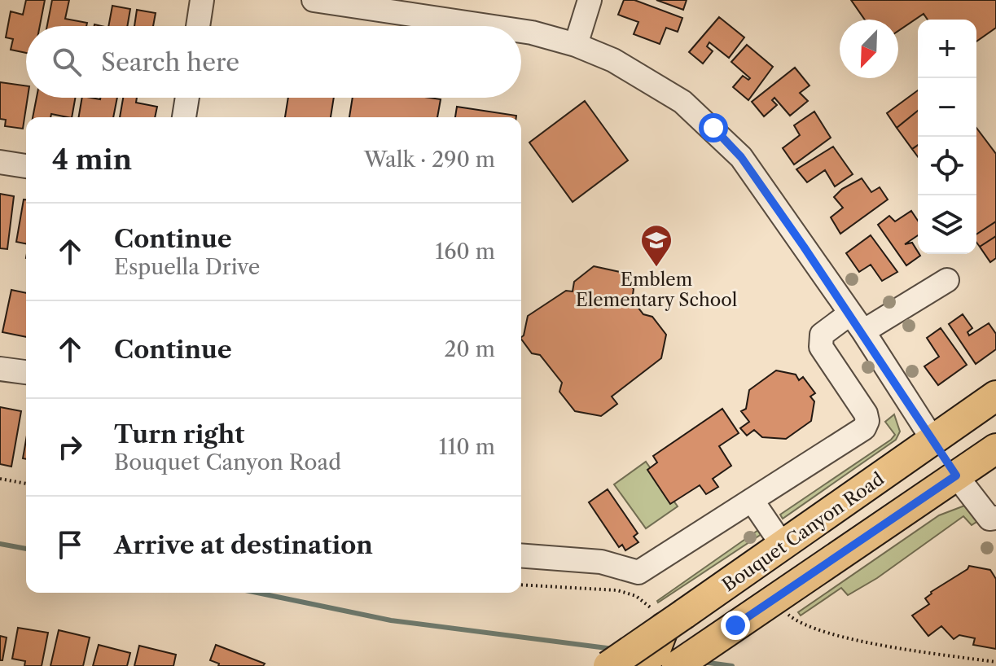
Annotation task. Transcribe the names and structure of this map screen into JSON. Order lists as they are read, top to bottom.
{
  "streets": {
    "main road": ["Bouquet Canyon Road"]
  },
  "places": {
    "school or university": ["Emblem Elementary School"]
  },
  "north": "bottom left",
  "page": {
    "map_buttons": ["+", "−"],
    "search": "Search here",
    "heading": ["4 min", "Walk · 290 m"],
    "list": [
      ["Continue", "Espuella Drive", "160 m"],
      ["Continue", "20 m"],
      ["Turn right", "Bouquet Canyon Road", "110 m"],
      "Arrive at destination"
    ]
  }
}
